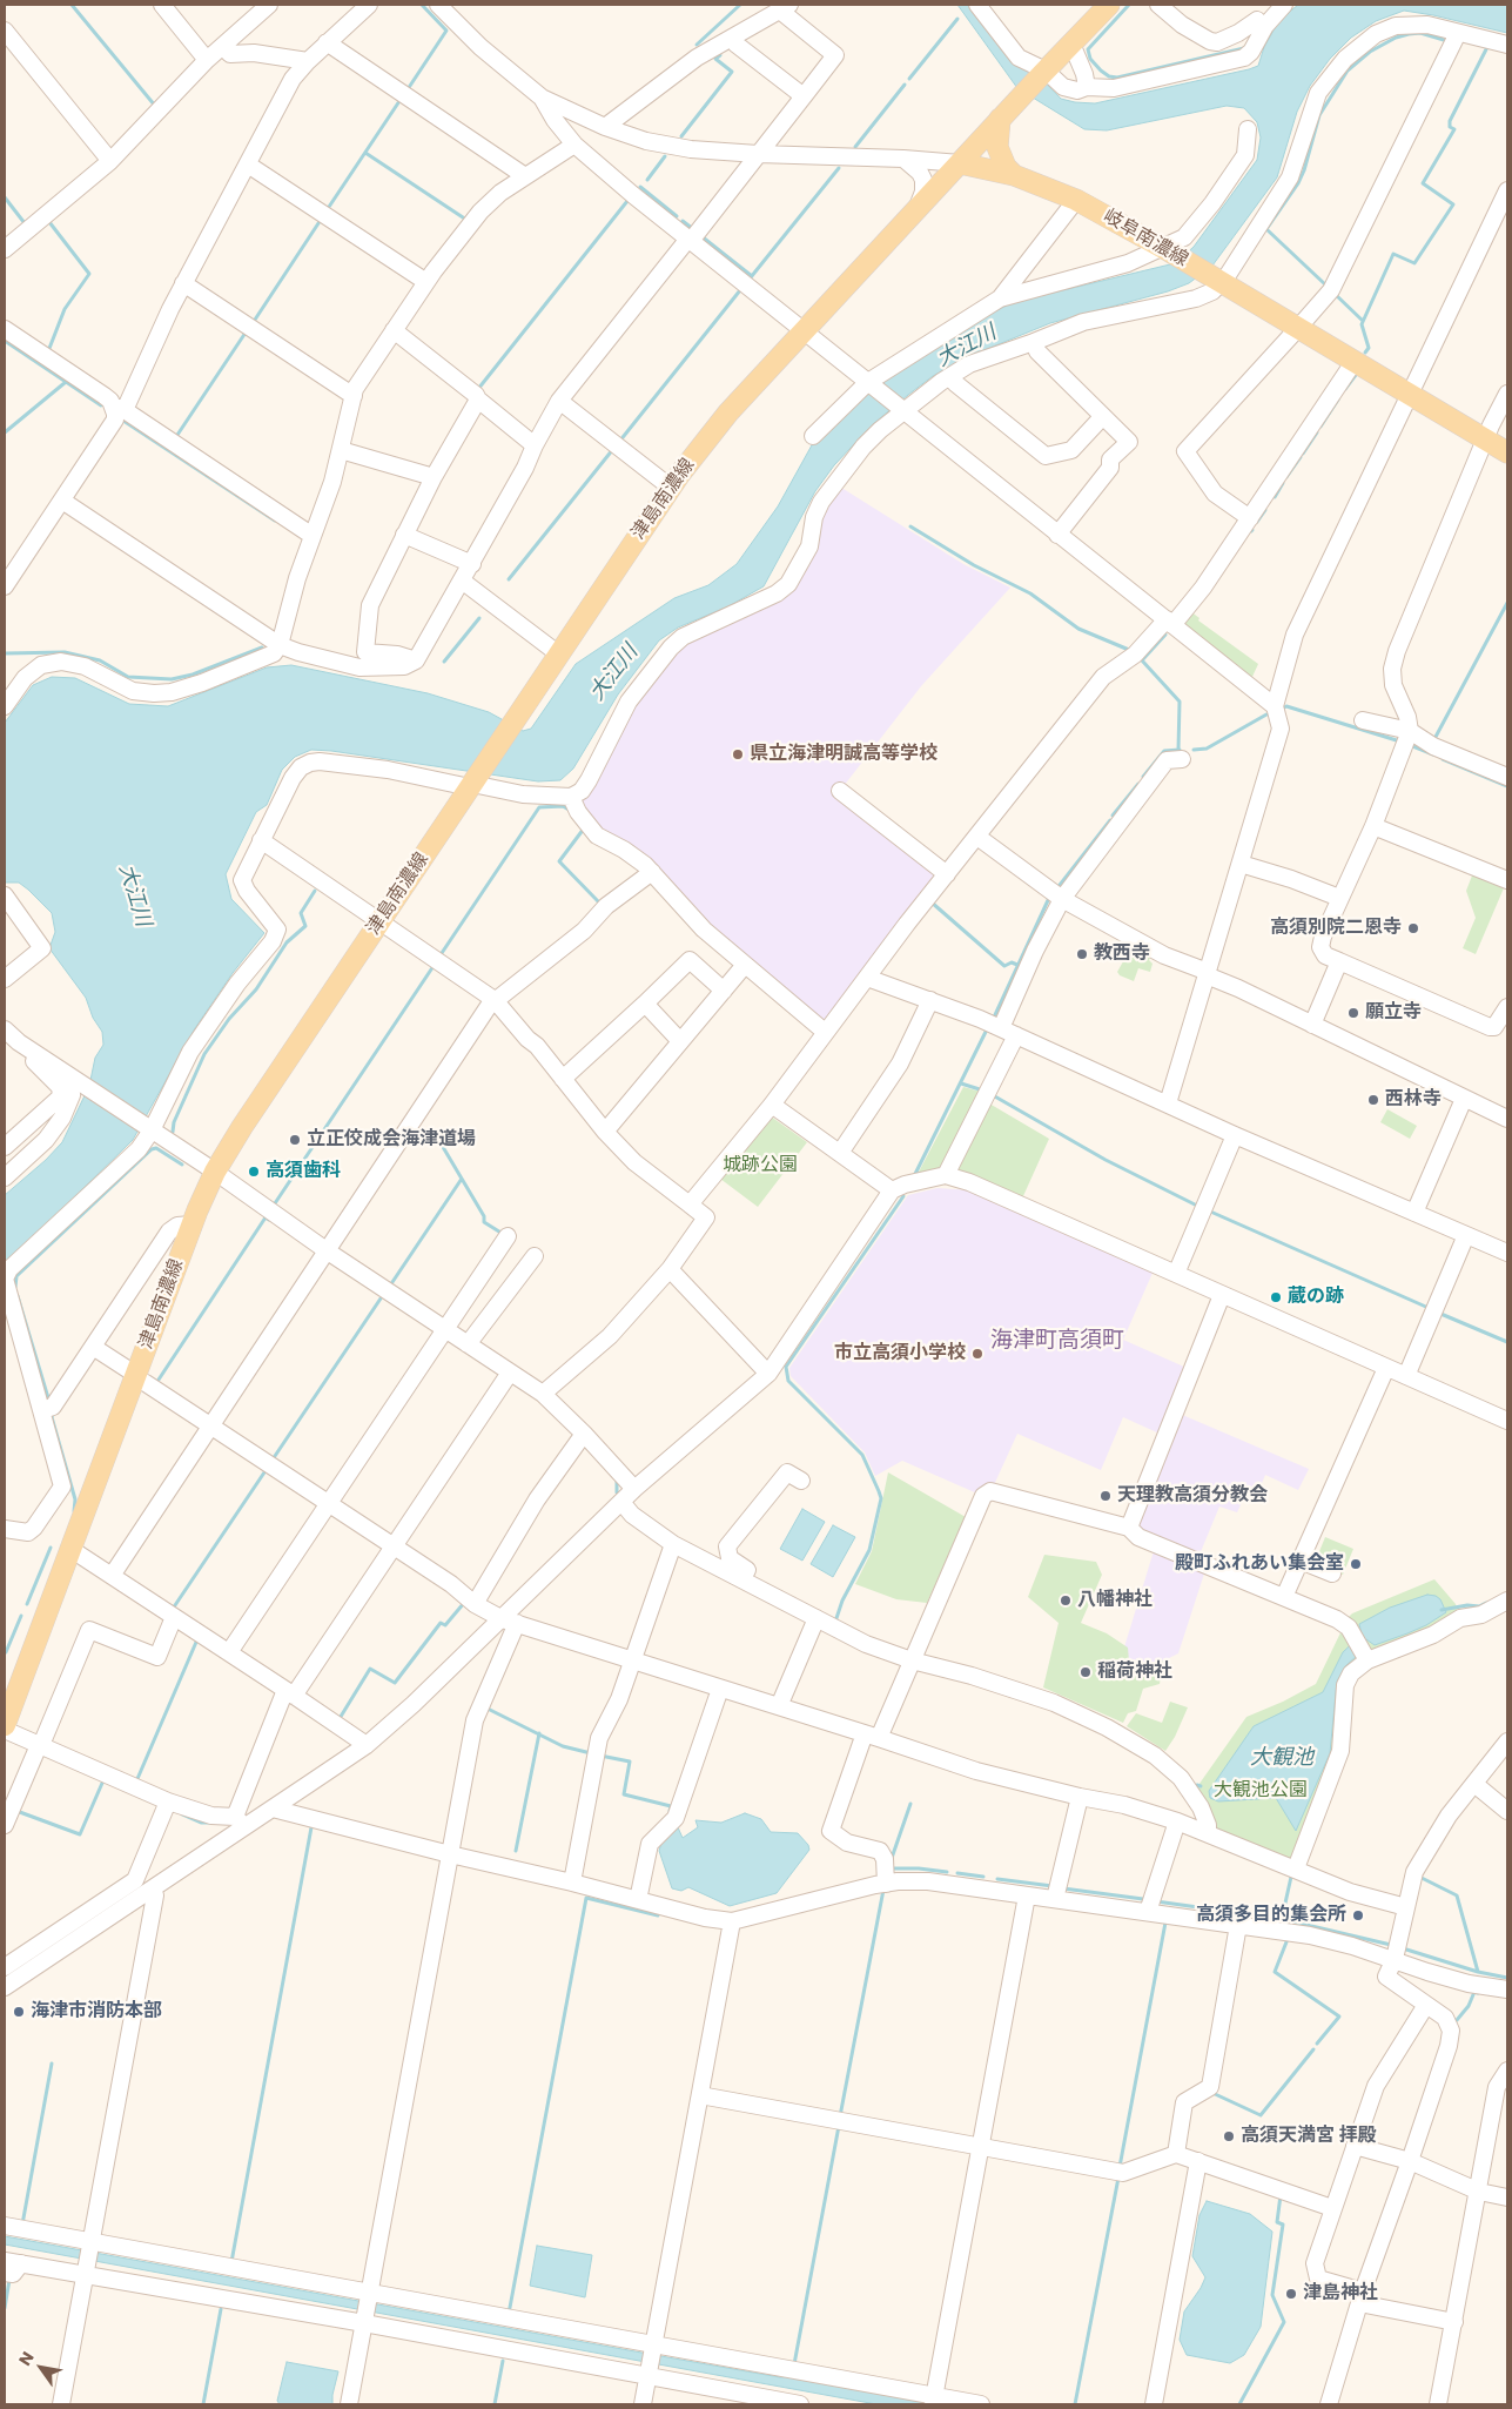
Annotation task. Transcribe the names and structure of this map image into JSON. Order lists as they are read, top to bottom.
{
  "streets": {
    "main road": ["岐阜南濃線", "津島南濃線"]
  },
  "crossings": [
    ["岐阜南濃線", "津島南濃線"]
  ],
  "districts": ["海津町高須町"],
  "water": ["大江川", "大観池"],
  "parks": ["城跡公園", "大観池公園"],
  "places": [
    "県立海津明誠高等学校",
    "高須別院二恩寺",
    "教西寺",
    "願立寺",
    "西林寺",
    "立正佼成会海津道場",
    "高須歯科",
    "蔵の跡",
    "市立高須小学校",
    "天理教高須分教会",
    "殿町ふれあい集会室",
    "八幡神社",
    "稲荷神社",
    "高須多目的集会所",
    "海津市消防本部",
    "高須天満宮 拝殿",
    "津島神社"
  ],
  "north": "top left"
}
